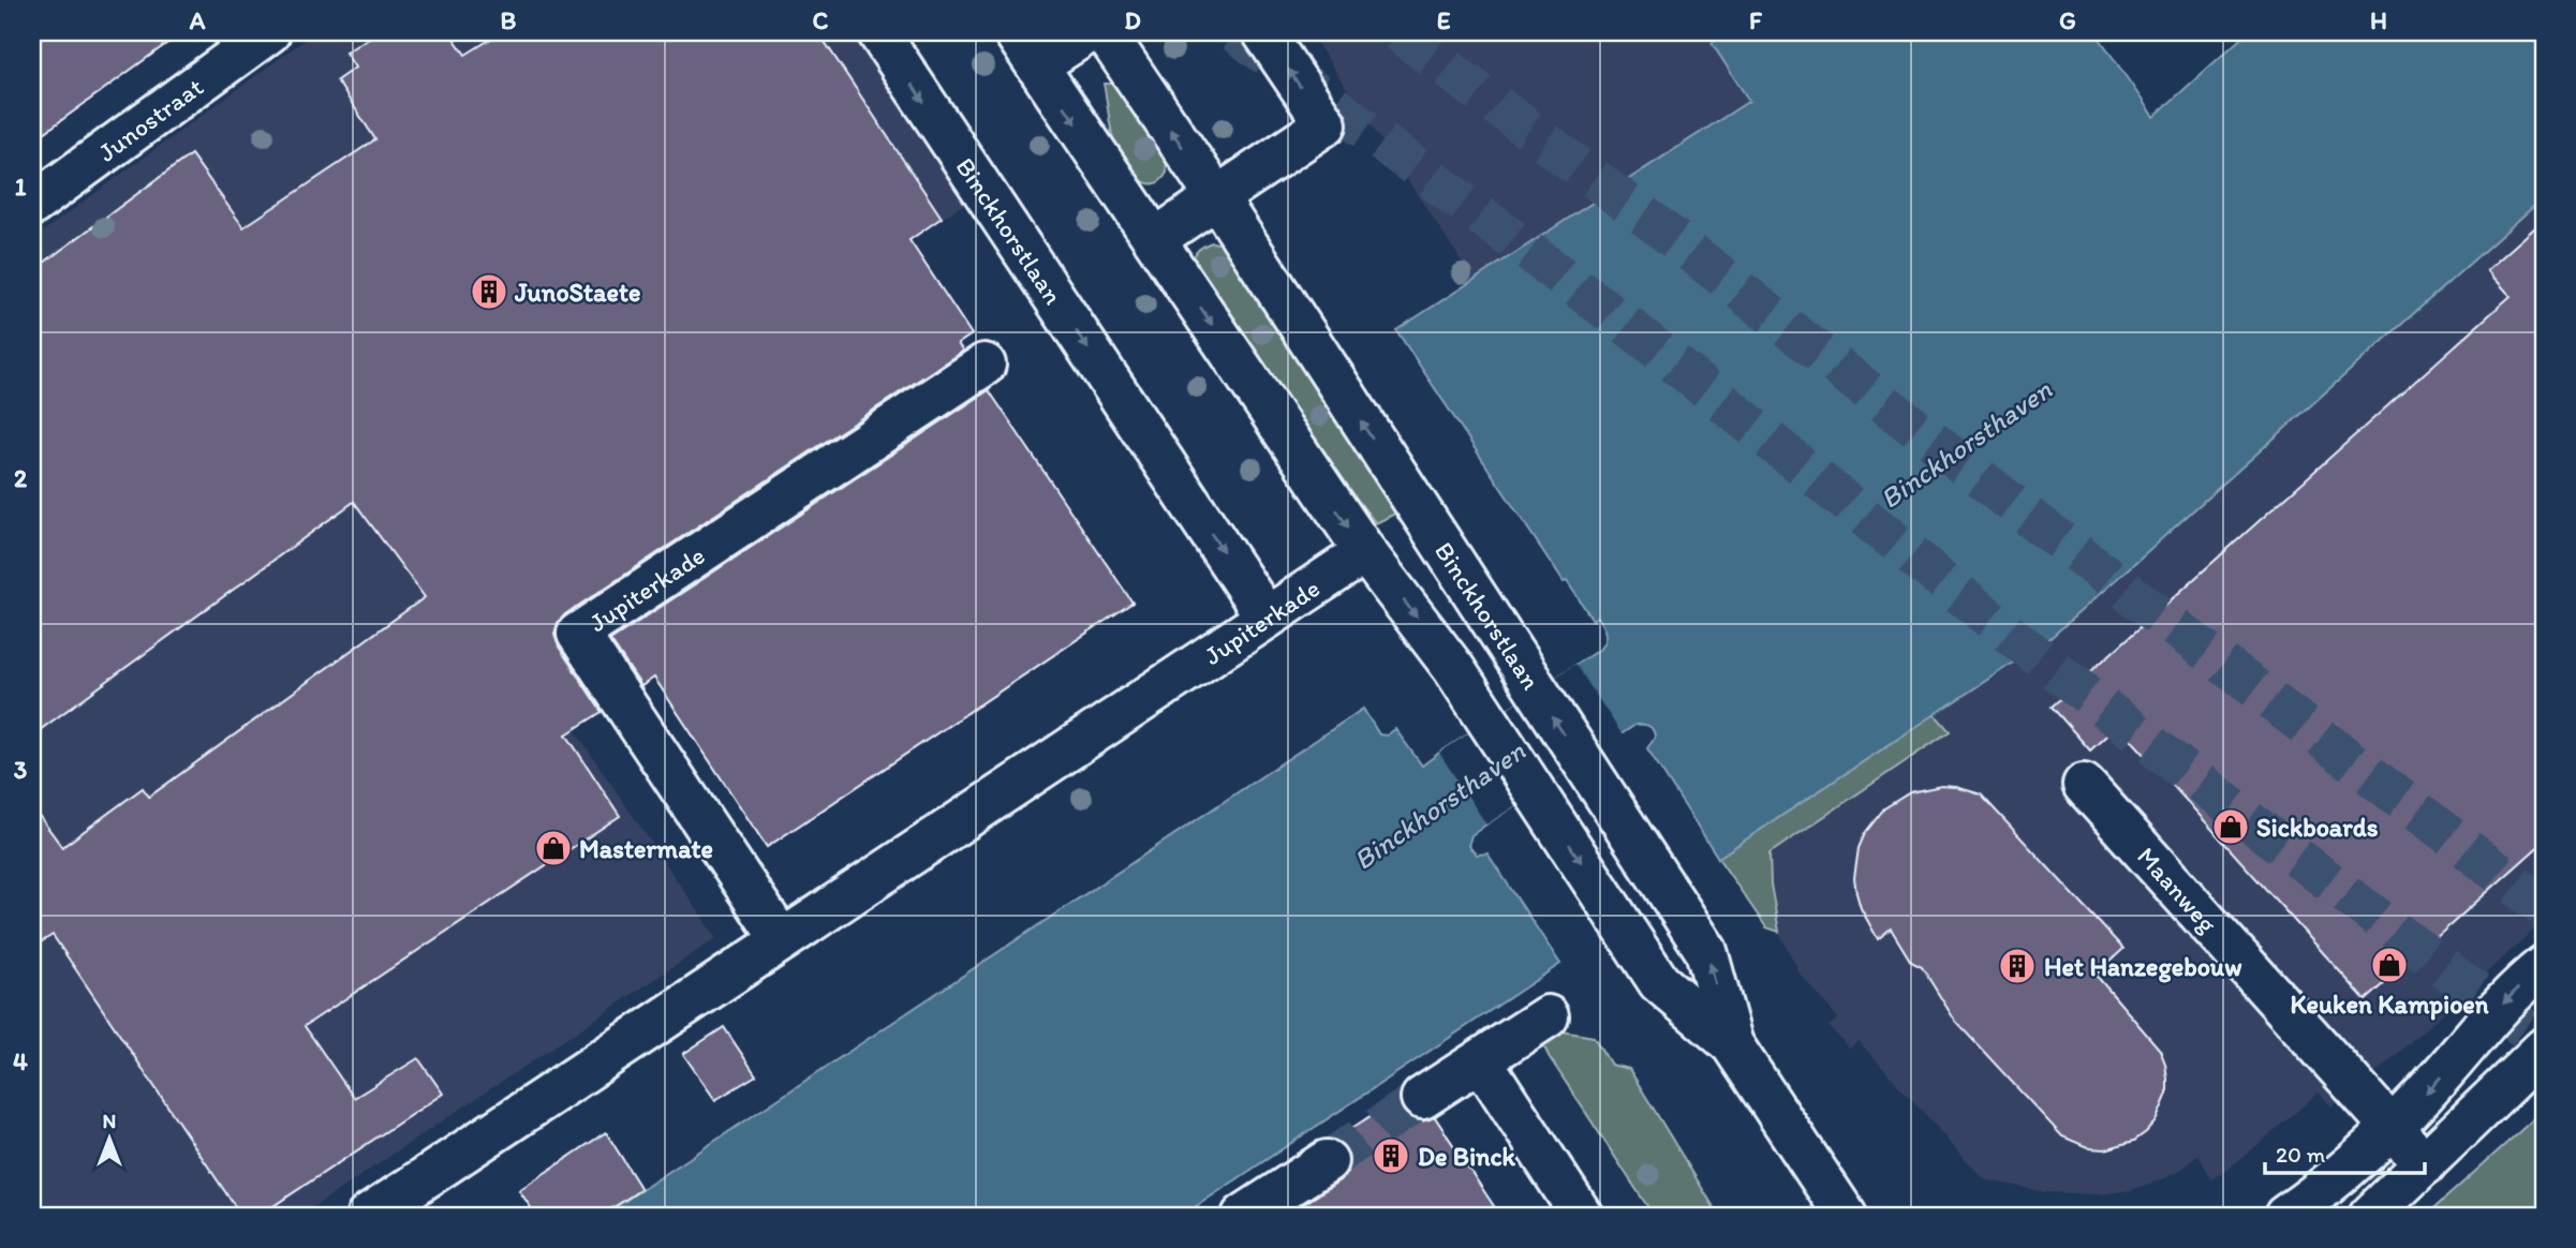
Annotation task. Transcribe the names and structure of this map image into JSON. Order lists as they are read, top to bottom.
{
  "streets": {
    "street": [
      "Junostraat",
      "Binckhorstlaan",
      "Jupiterkade",
      "Maanweg"
    ]
  },
  "crossings": [
    ["Binckhorstlaan", "Jupiterkade"]
  ],
  "water": ["Binckhorsthaven"],
  "places": {
    "building": ["JunoStaete", "Het Hanzegebouw", "De Binck"],
    "shop": ["Sickboards", "Mastermate", "Keuken Kampioen"]
  },
  "scale_bar": "20 m",
  "north": "top",
  "grid": {
    "columns": [
      "A",
      "B",
      "C",
      "D",
      "E",
      "F",
      "G",
      "H"
    ],
    "rows": [
      "1",
      "2",
      "3",
      "4"
    ]
  }
}
